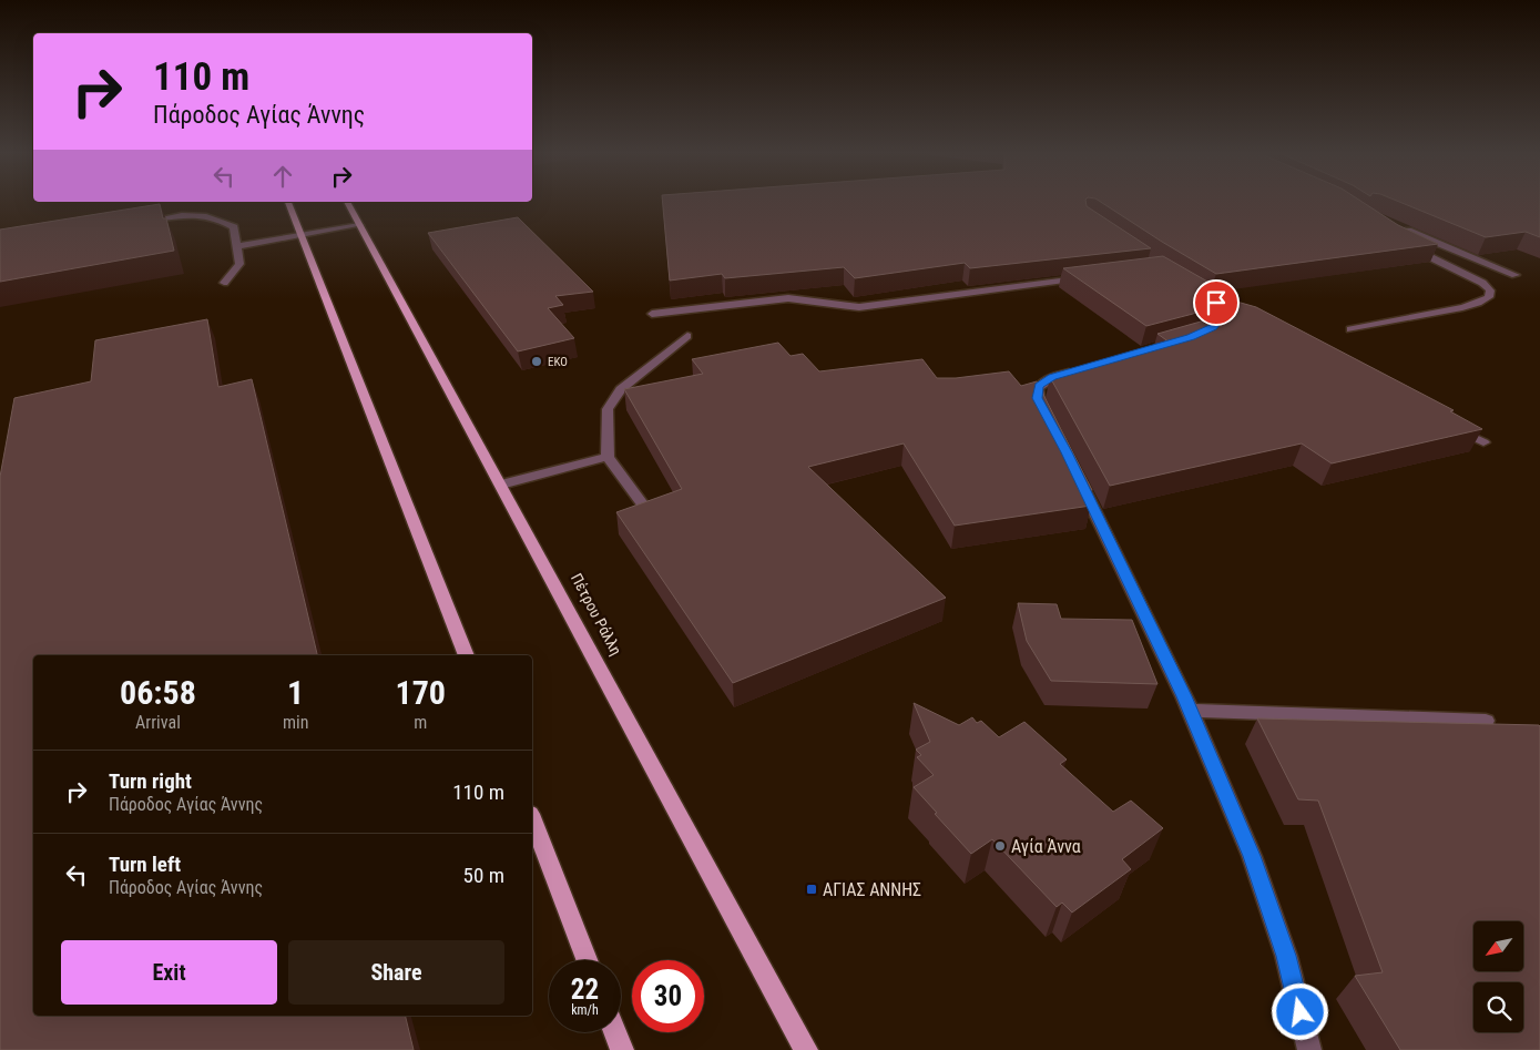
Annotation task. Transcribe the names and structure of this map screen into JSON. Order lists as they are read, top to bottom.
{
  "streets": {
    "main road": ["Πέτρου Ράλλη"]
  },
  "places": {
    "other": ["EKO", "Αγία Άννα"],
    "transit": ["ΑΓΙΑΣ ΑΝΝΗΣ"]
  },
  "north": "bottom left",
  "page": {
    "turn": ["110 m", "Πάροδος Αγίας Άννης"],
    "eta": [
      "06:58",
      "Arrival",
      "1",
      "min",
      "170",
      "m"
    ],
    "list": [
      {
        "name": "Turn right",
        "note": "Πάροδος Αγίας Άννης",
        "value": "110 m"
      },
      {
        "name": "Turn left",
        "note": "Πάροδος Αγίας Άννης",
        "value": "50 m"
      }
    ],
    "buttons": ["Exit", "Share"],
    "speed": "22 km/h",
    "limit": "30"
  }
}
